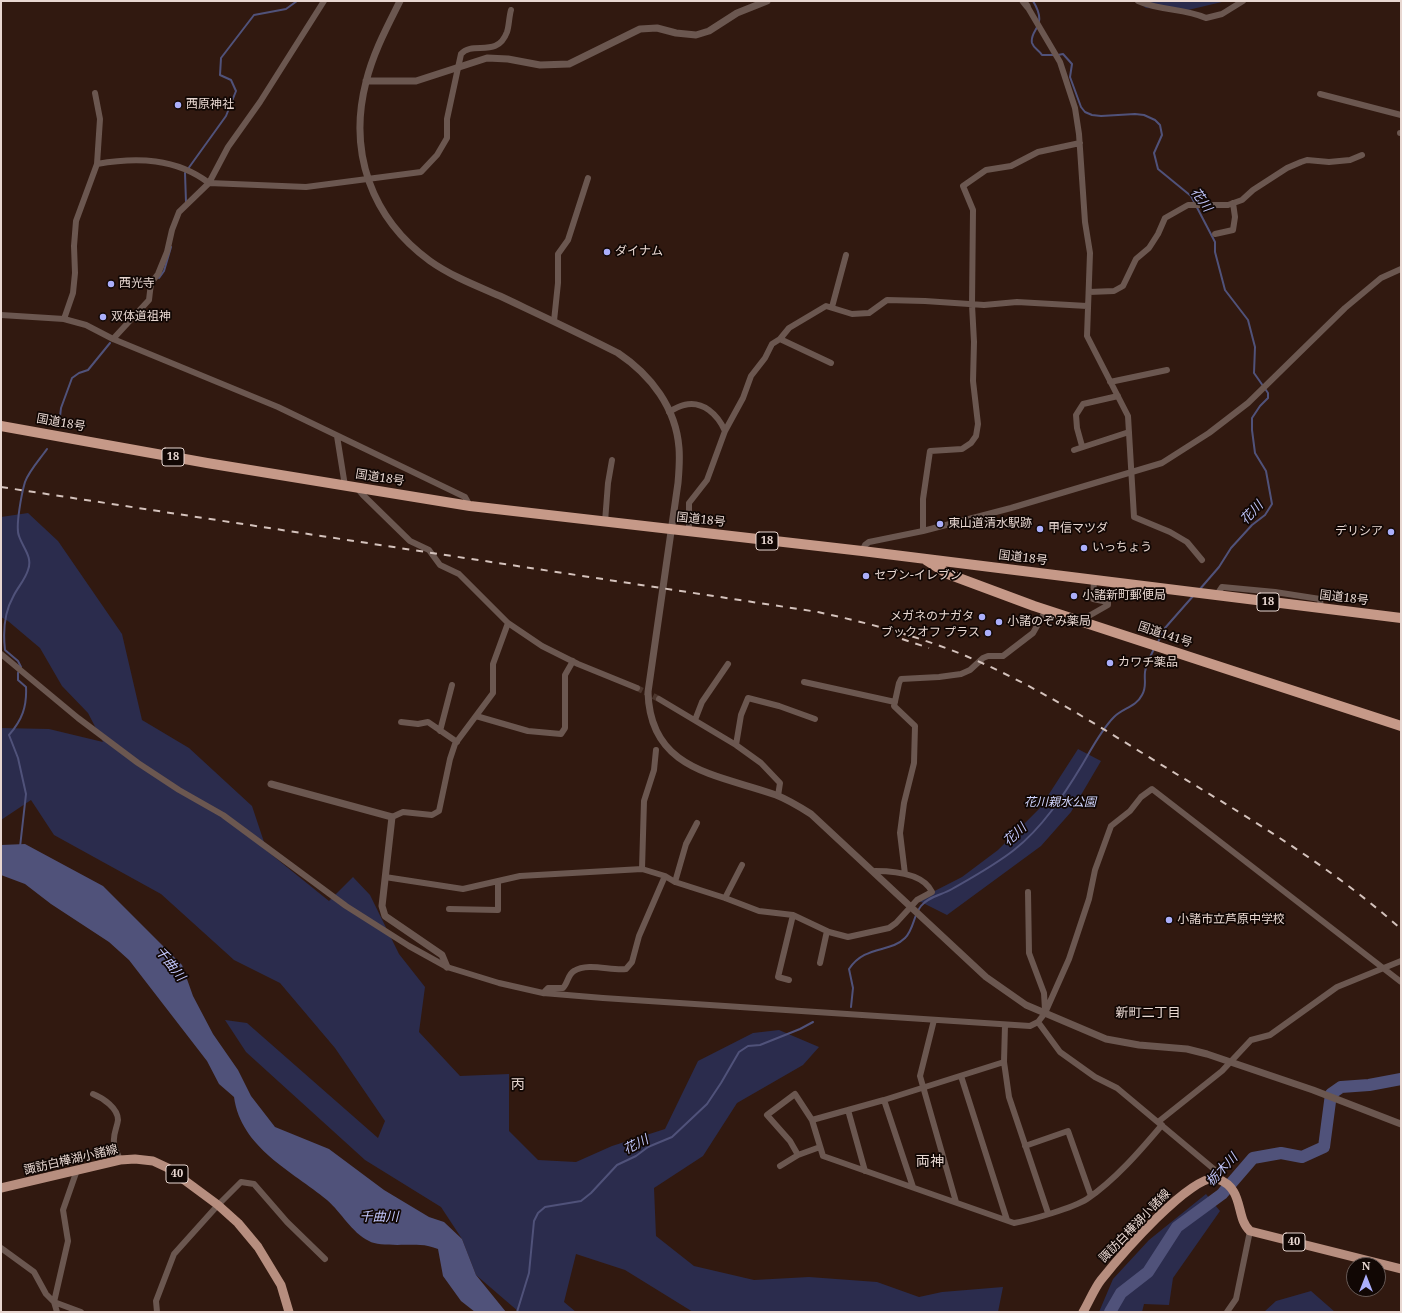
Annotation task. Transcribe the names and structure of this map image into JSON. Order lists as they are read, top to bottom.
{
  "streets": {
    "highway": ["国道18号", "18", "国道141号"],
    "main road": ["諏訪白樺湖小諸線", "40"]
  },
  "crossings": [
    ["国道18号", "国道141号"]
  ],
  "districts": ["新町二丁目", "丙", "両神"],
  "water": ["花川", "千曲川", "栃木川"],
  "parks": ["花川親水公園"],
  "places": [
    "西原神社",
    "ダイナム",
    "西光寺",
    "双体道祖神",
    "東山道清水駅跡",
    "甲信マツダ",
    "デリシア",
    "いっちょう",
    "セブン-イレブン",
    "小諸新町郵便局",
    "メガネのナガタ",
    "小諸のぞみ薬局",
    "ブックオフ プラス",
    "カワチ薬品",
    "小諸市立芦原中学校"
  ],
  "north": "top"
}
